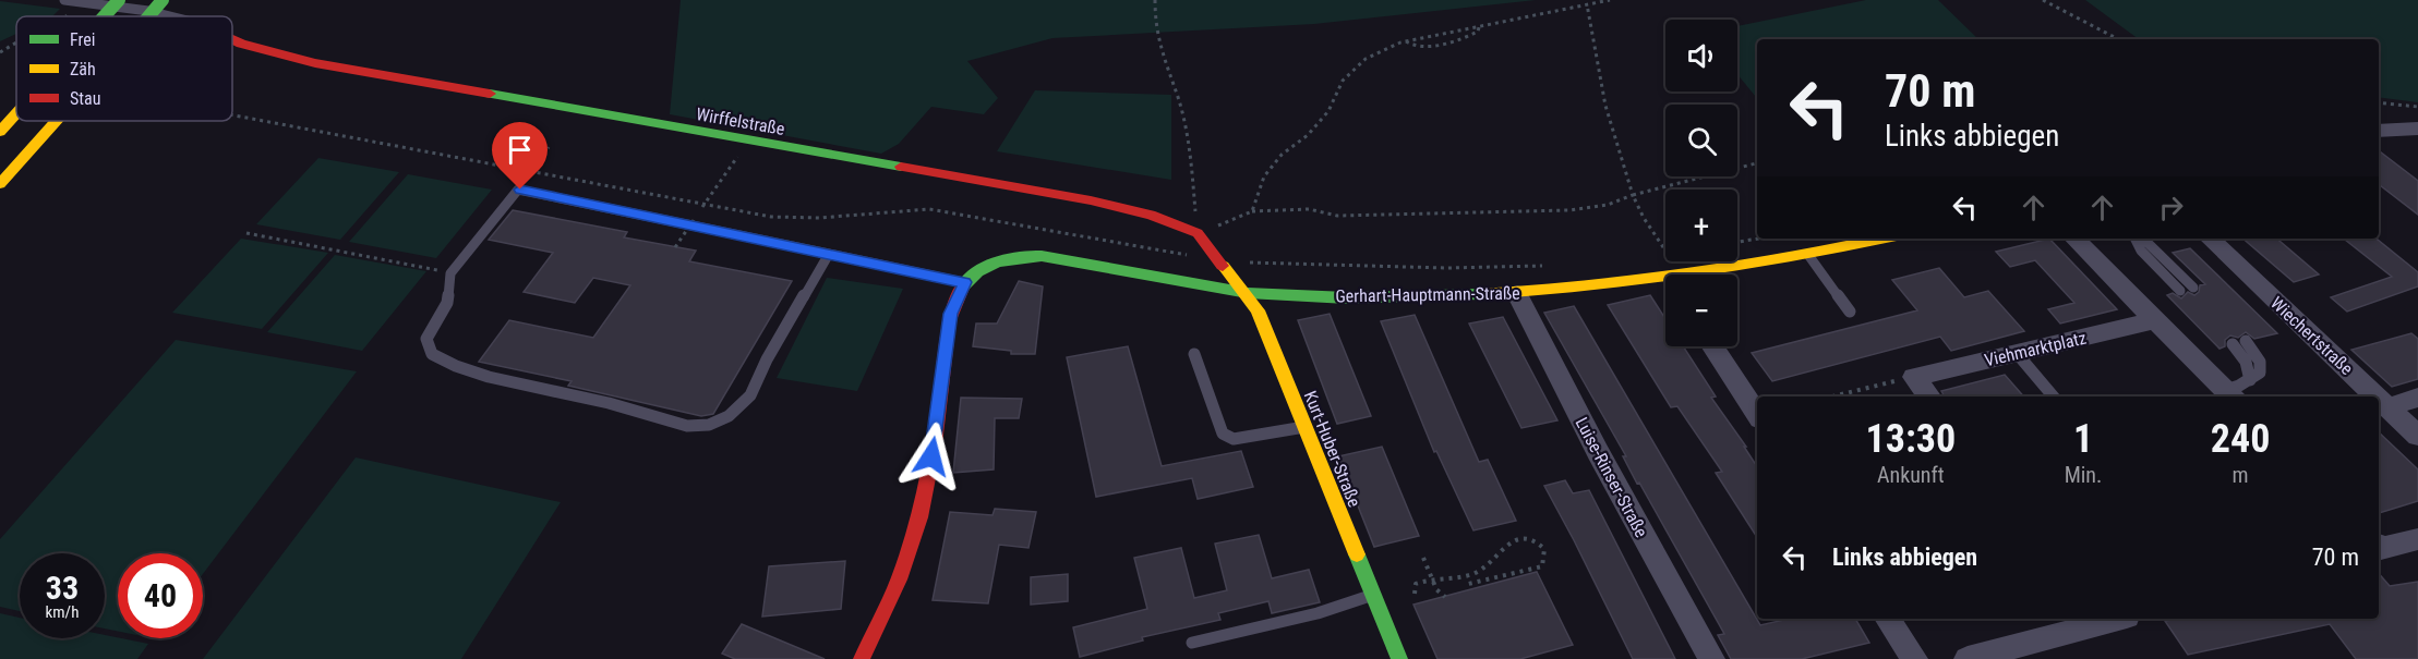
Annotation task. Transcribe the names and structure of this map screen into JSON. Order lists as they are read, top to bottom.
{
  "streets": {
    "main road": ["Wirffelstraße", "Gerhart-Hauptmann-Straße", "Kurt-Huber-Straße"],
    "street": ["Wiechertstraße", "Viehmarktplatz", "Luise-Rinser-Straße"]
  },
  "crossings": [
    ["Wirffelstraße", "Kurt-Huber-Straße"],
    ["Gerhart-Hauptmann-Straße", "Kurt-Huber-Straße"],
    ["Gerhart-Hauptmann-Straße", "Luise-Rinser-Straße"]
  ],
  "legend": ["Frei", "Zäh", "Stau"],
  "page": {
    "map_buttons": ["+", "−"],
    "turn": ["70 m", "Links abbiegen"],
    "eta": [
      "13:30",
      "Ankunft",
      "1",
      "Min.",
      "240",
      "m"
    ],
    "list": [
      {
        "name": "Links abbiegen",
        "value": "70 m"
      }
    ],
    "speed": "33 km/h",
    "limit": "40"
  }
}
